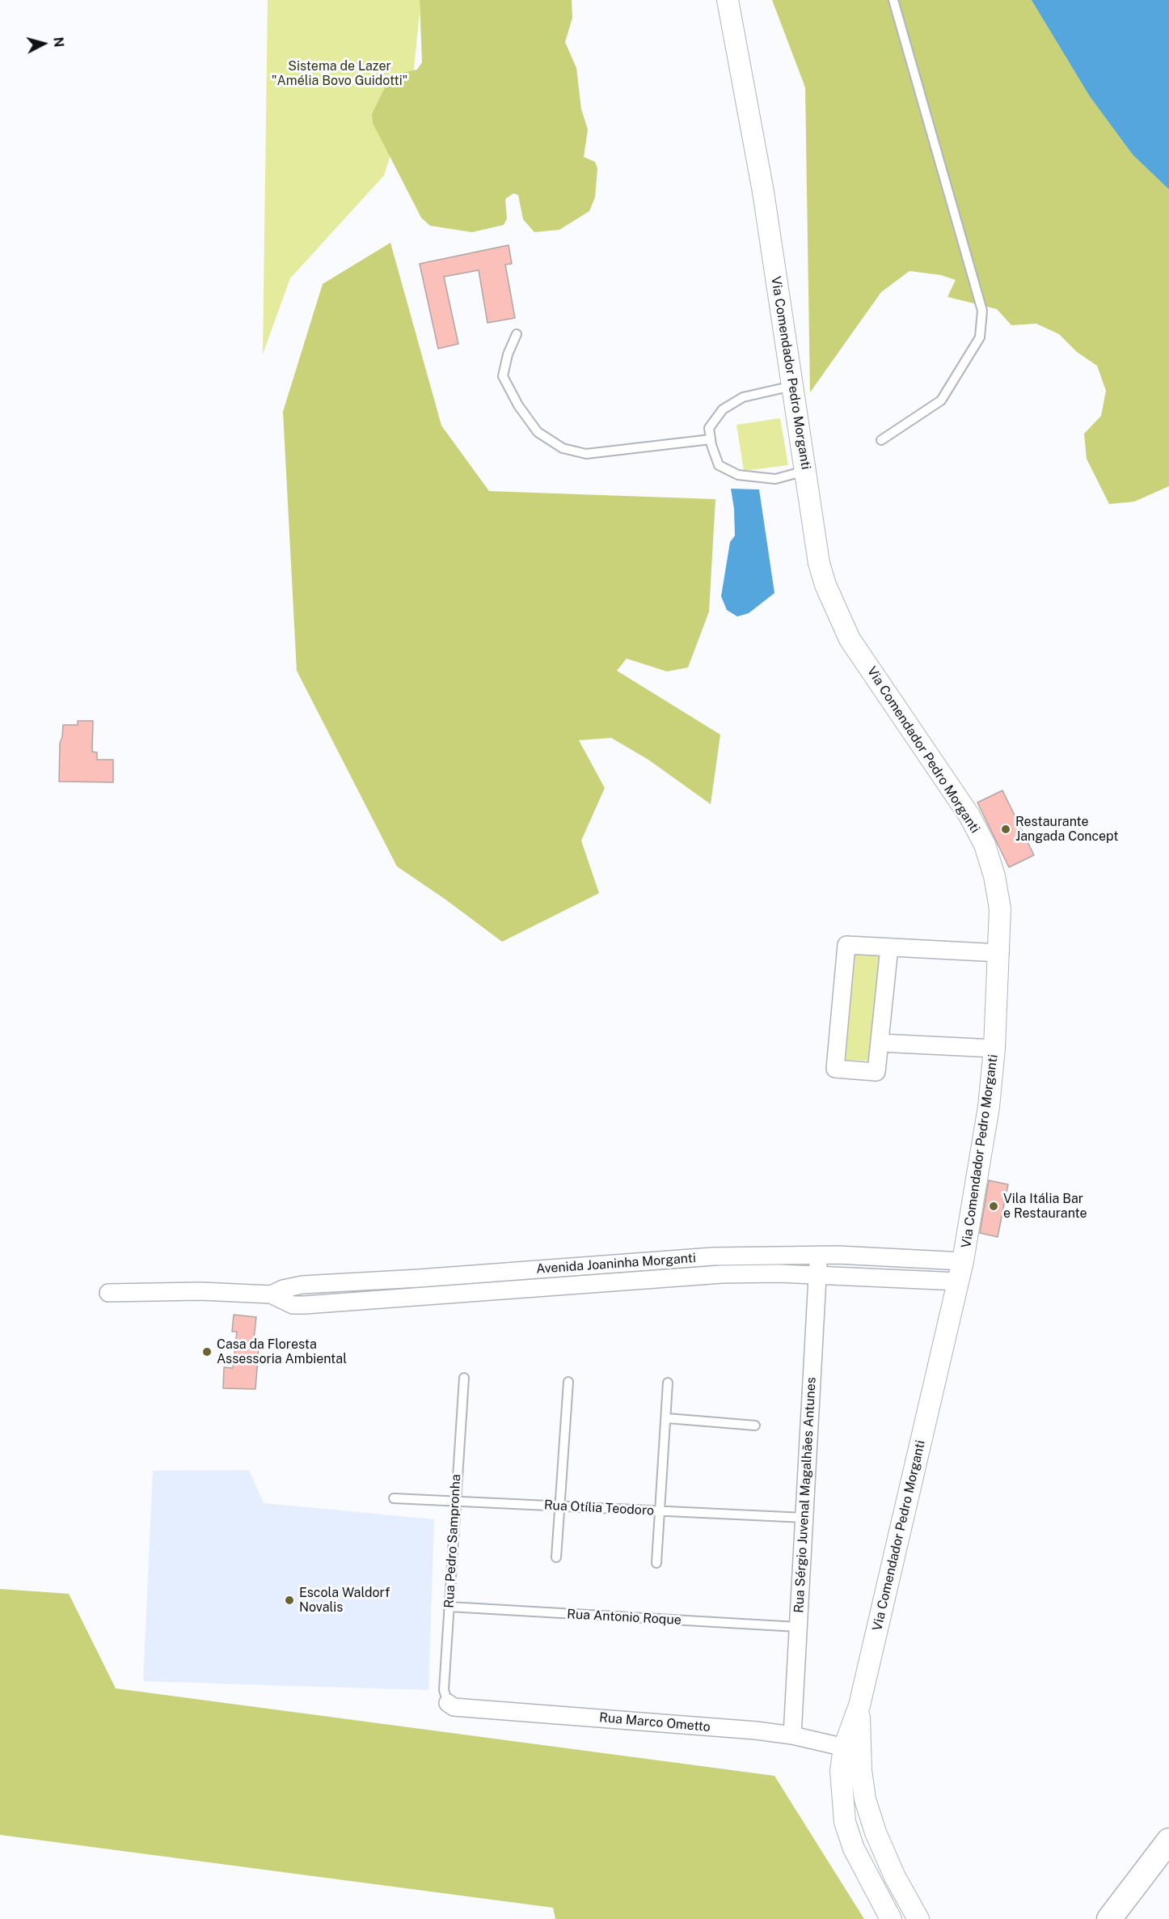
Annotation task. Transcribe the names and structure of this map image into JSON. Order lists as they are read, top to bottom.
{
  "streets": {
    "street": [
      "Via Comendador Pedro Morganti",
      "Avenida Joaninha Morganti",
      "Rua Sérgio Juvenal Magalhães Antunes",
      "Rua Marco Ometto"
    ],
    "lane": ["Rua Otília Teodoro", "Rua Pedro Sampronha", "Rua Antonio Roque"]
  },
  "crossings": [
    ["Via Comendador Pedro Morganti", "Avenida Joaninha Morganti"],
    ["Via Comendador Pedro Morganti", "Rua Marco Ometto"],
    ["Avenida Joaninha Morganti", "Rua Sérgio Juvenal Magalhães Antunes"],
    ["Rua Sérgio Juvenal Magalhães Antunes", "Rua Otília Teodoro"],
    ["Rua Sérgio Juvenal Magalhães Antunes", "Rua Antonio Roque"],
    ["Rua Sérgio Juvenal Magalhães Antunes", "Rua Marco Ometto"],
    ["Rua Otília Teodoro", "Rua Pedro Sampronha"],
    ["Rua Pedro Sampronha", "Rua Antonio Roque"],
    ["Rua Pedro Sampronha", "Rua Marco Ometto"]
  ],
  "parks": ["Sistema de Lazer \"Amélia Bovo Guidotti\""],
  "places": [
    "Restaurante Jangada Concept",
    "Vila Itália Bar e Restaurante",
    "Casa da Floresta Assessoria Ambiental",
    "Escola Waldorf Novalis"
  ],
  "north": "right"
}
